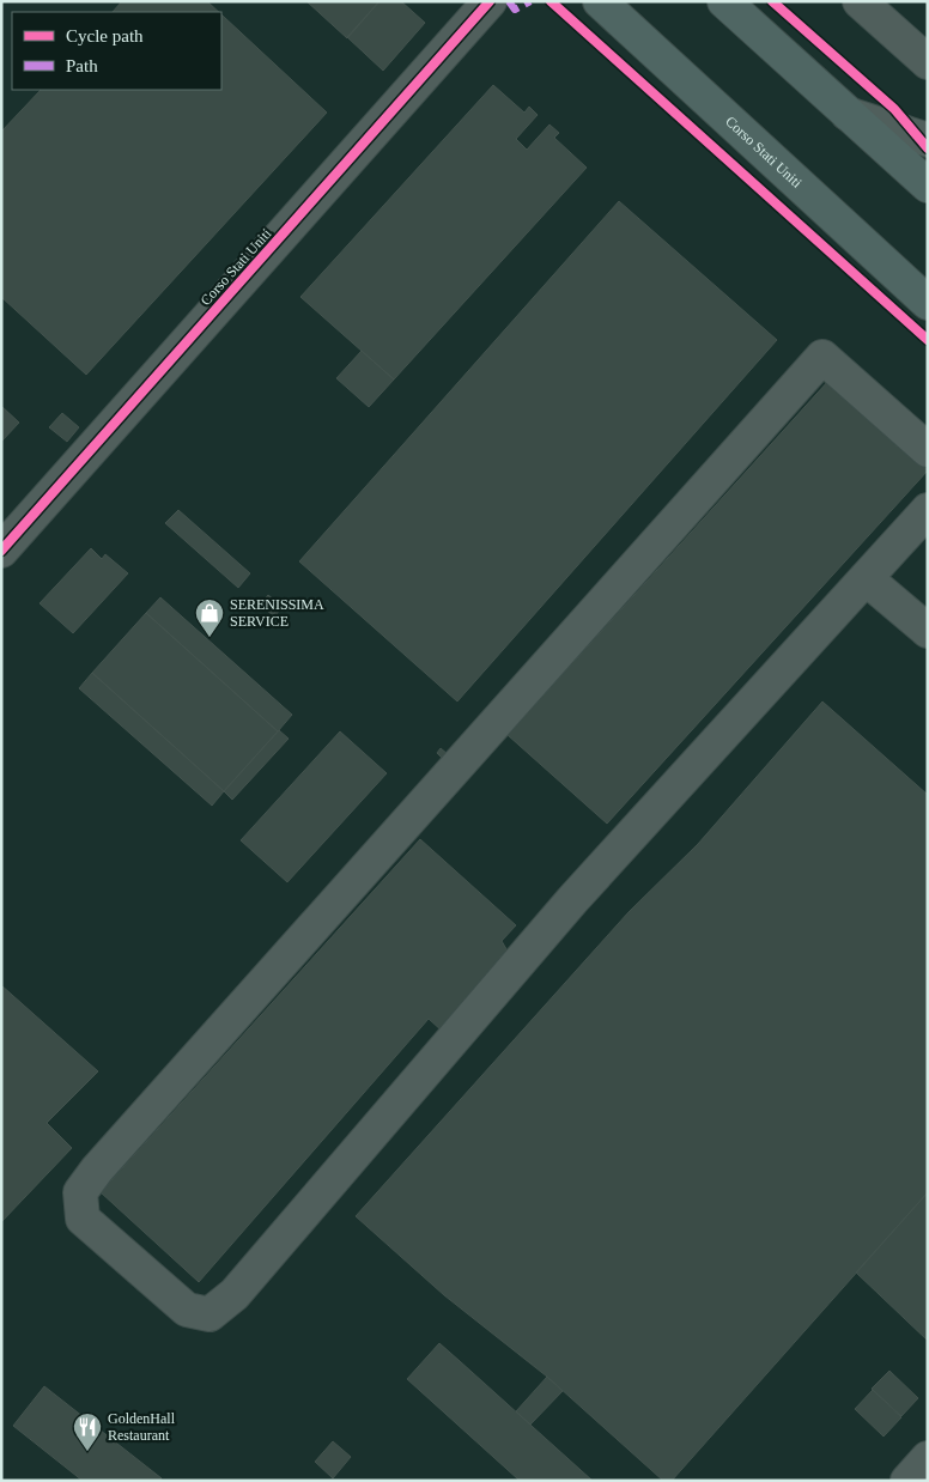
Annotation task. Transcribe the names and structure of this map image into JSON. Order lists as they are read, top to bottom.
{
  "streets": {
    "main road": ["Corso Stati Uniti"]
  },
  "places": {
    "shop": ["SERENISSIMA SERVICE"],
    "restaurant": ["GoldenHall Restaurant"]
  },
  "legend": ["Cycle path", "Path"]
}
